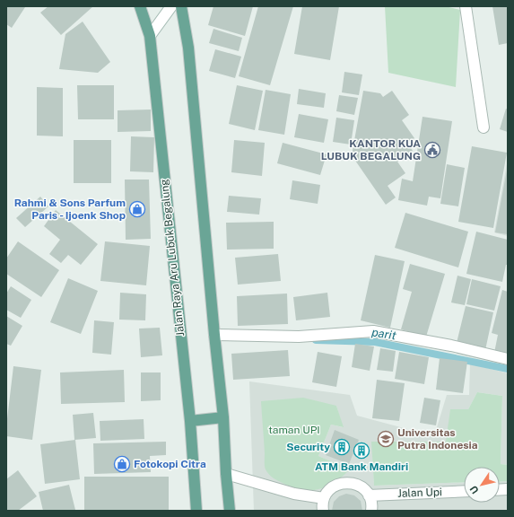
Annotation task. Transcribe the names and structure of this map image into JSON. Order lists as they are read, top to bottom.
{
  "streets": {
    "main road": ["Jalan Raya Aru Lubuk Begalung"],
    "street": ["Jalan Upi"]
  },
  "water": ["parit"],
  "parks": ["taman UPI"],
  "places": {
    "public building": ["KANTOR KUA LUBUK BEGALUNG"],
    "shop": ["Rahmi & Sons Parfum Paris - Ijoenk Shop", "Fotokopi Citra"],
    "school or university": ["Universitas Putra Indonesia"],
    "building": ["Security", "ATM Bank Mandiri"]
  },
  "north": "bottom left"
}
